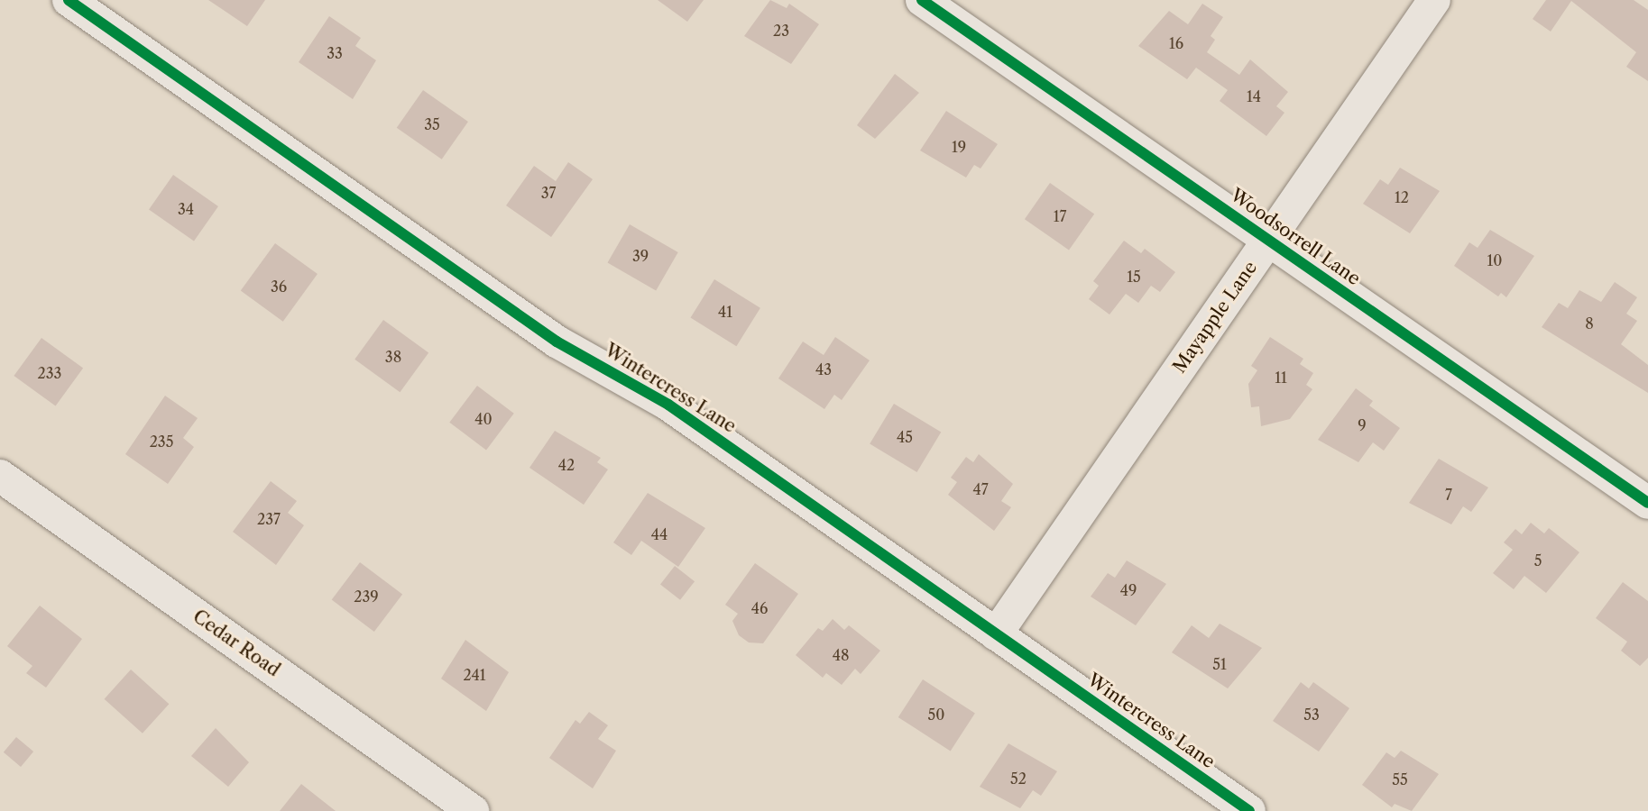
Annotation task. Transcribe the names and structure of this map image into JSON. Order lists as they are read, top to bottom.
{
  "streets": {
    "street": [
      "Woodsorrell Lane",
      "Mayapple Lane",
      "Wintercress Lane",
      "Cedar Road"
    ]
  },
  "crossings": [
    ["Woodsorrell Lane", "Mayapple Lane"],
    ["Mayapple Lane", "Wintercress Lane"]
  ],
  "house_numbers": [
    "23",
    "16",
    "33",
    "14",
    "35",
    "19",
    "37",
    "12",
    "34",
    "17",
    "39",
    "10",
    "15",
    "36",
    "41",
    "8",
    "38",
    "43",
    "233",
    "11",
    "40",
    "9",
    "45",
    "235",
    "42",
    "47",
    "7",
    "237",
    "44",
    "5",
    "49",
    "239",
    "46",
    "48",
    "51",
    "241",
    "50",
    "53",
    "52",
    "55"
  ]
}
